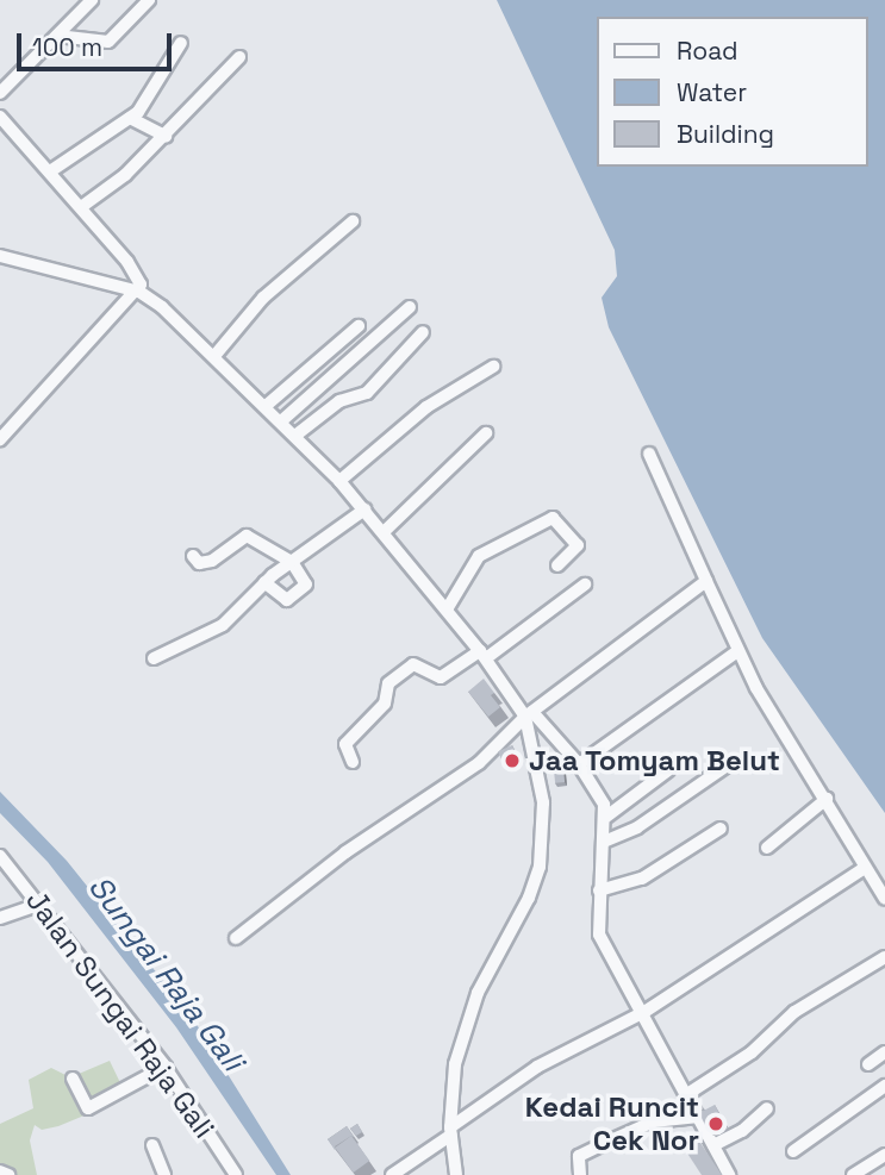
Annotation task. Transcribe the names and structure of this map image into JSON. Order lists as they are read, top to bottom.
{
  "streets": {
    "street": ["Jalan Sungai Raja Gali"]
  },
  "water": ["Sungai Raja Gali"],
  "places": ["Jaa Tomyam Belut", "Kedai Runcit Cek Nor"],
  "legend": ["Road", "Water", "Building"],
  "scale_bar": "100 m"
}
